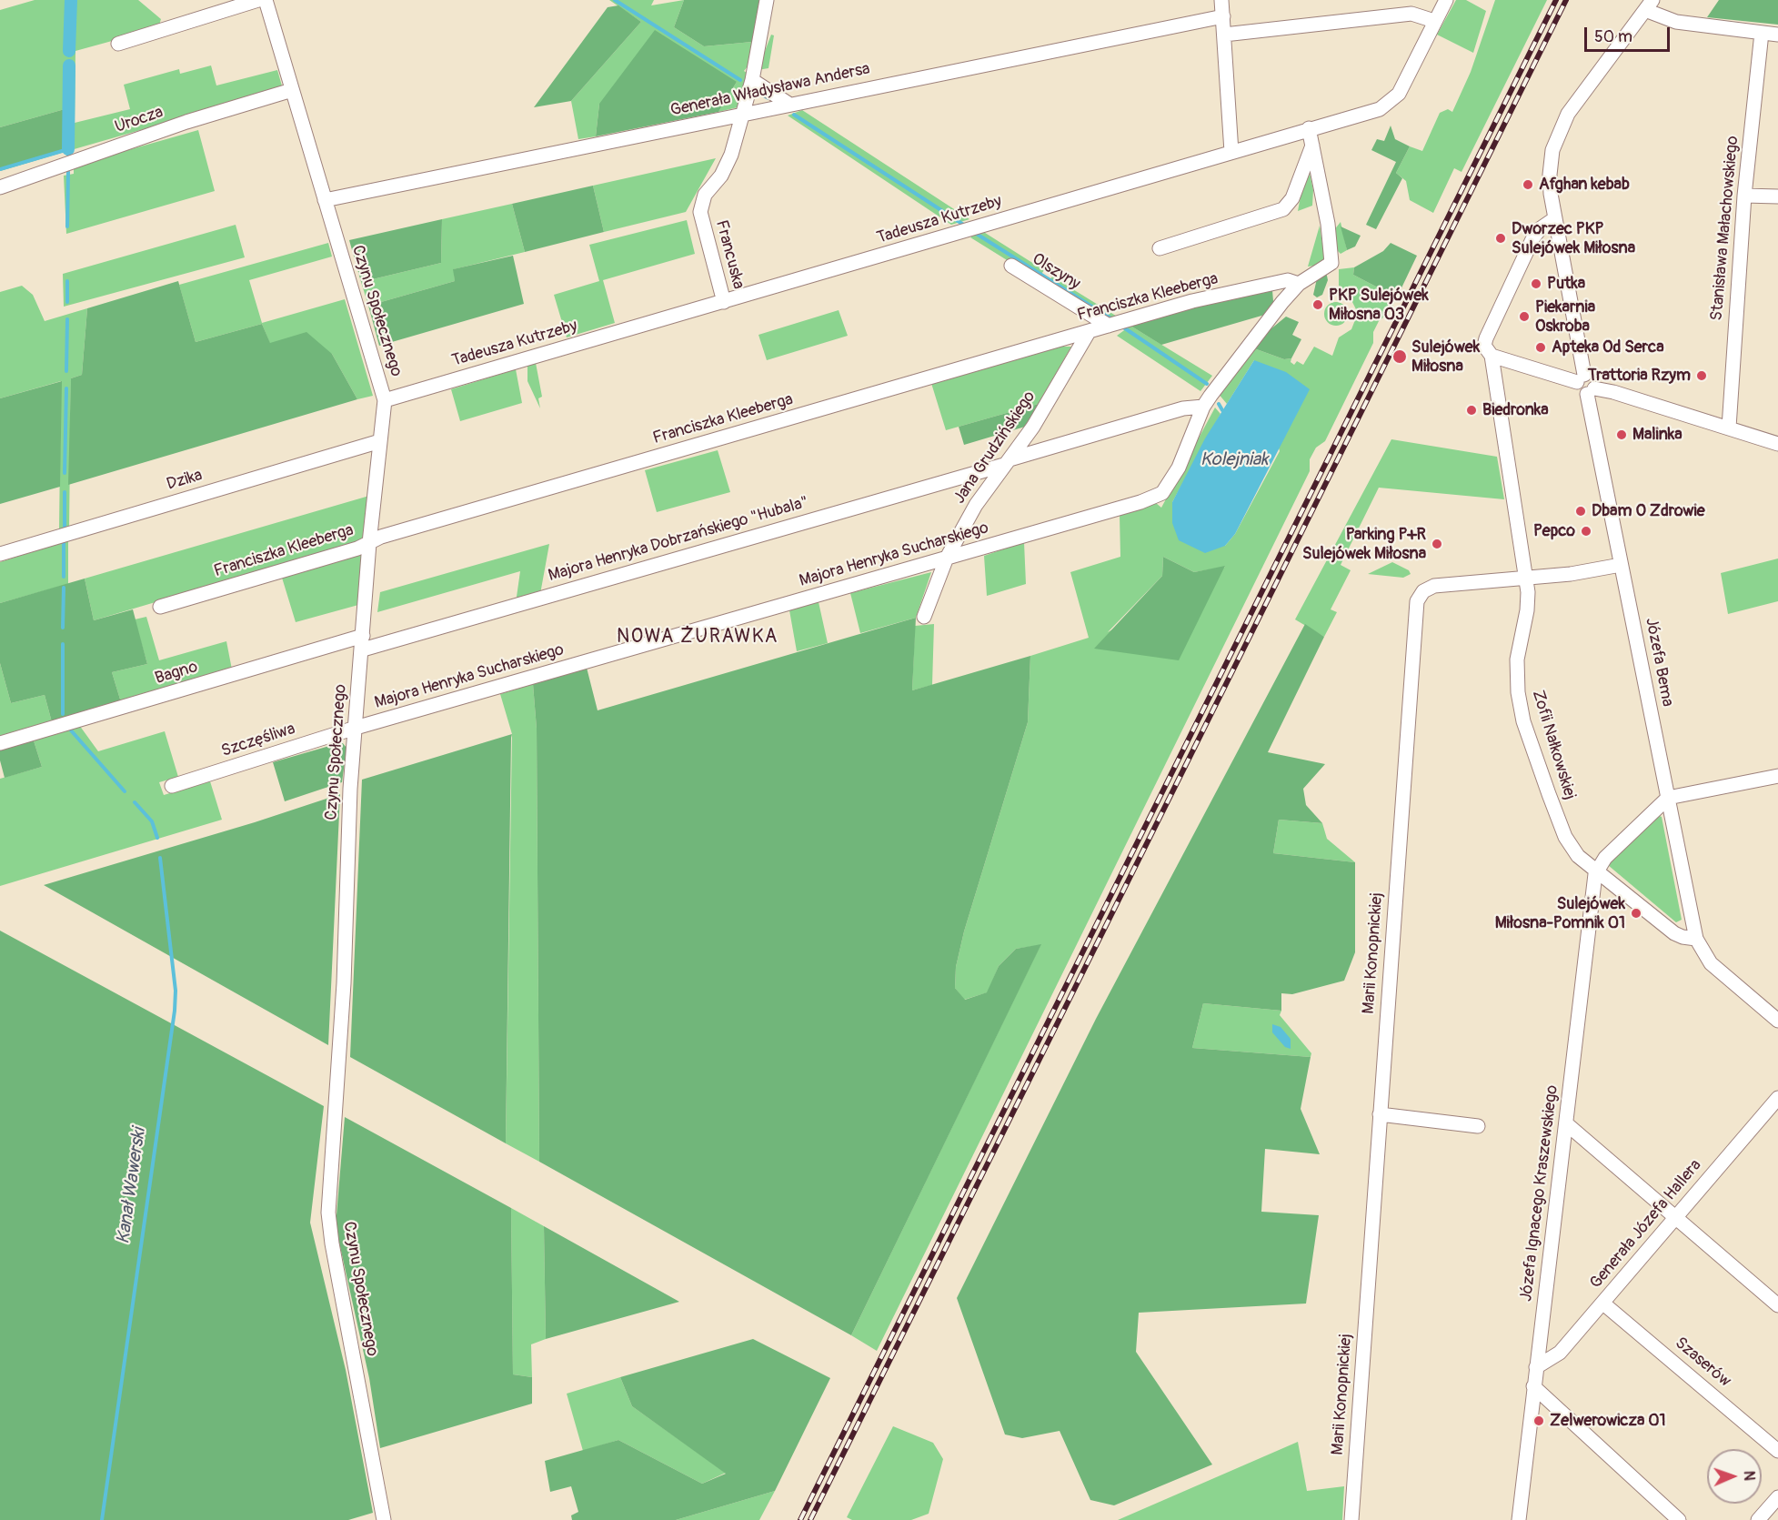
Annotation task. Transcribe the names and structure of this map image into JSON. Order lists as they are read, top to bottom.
{
  "streets": {
    "street": [
      "Generała Władysława Andersa",
      "Urocza",
      "Tadeusza Kutrzeby",
      "Stanisława Małachowskiego",
      "Francuska",
      "Olszyny",
      "Franciszka Kleeberga",
      "Czynu Społecznego",
      "Jana Grudzińskiego",
      "Dzika",
      "Majora Henryka Dobrzańskiego \"Hubala\"",
      "Majora Henryka Sucharskiego",
      "Józefa Bema",
      "Bagno",
      "Szczęśliwa",
      "Zofii Nałkowskiej",
      "Marii Konopnickiej",
      "Józefa Ignacego Kraszewskiego",
      "Generała Józefa Hallera",
      "Szaserów"
    ]
  },
  "crossings": [
    ["Generała Władysława Andersa", "Francuska"],
    ["Generała Władysława Andersa", "Czynu Społecznego"],
    ["Urocza", "Czynu Społecznego"],
    ["Tadeusza Kutrzeby", "Francuska"],
    ["Tadeusza Kutrzeby", "Czynu Społecznego"],
    ["Olszyny", "Franciszka Kleeberga"],
    ["Franciszka Kleeberga", "Czynu Społecznego"],
    ["Franciszka Kleeberga", "Jana Grudzińskiego"],
    ["Franciszka Kleeberga", "Majora Henryka Sucharskiego"],
    ["Czynu Społecznego", "Dzika"],
    ["Czynu Społecznego", "Majora Henryka Dobrzańskiego \"Hubala\""],
    ["Czynu Społecznego", "Majora Henryka Sucharskiego"],
    ["Czynu Społecznego", "Bagno"],
    ["Czynu Społecznego", "Szczęśliwa"],
    ["Jana Grudzińskiego", "Majora Henryka Dobrzańskiego \"Hubala\""],
    ["Jana Grudzińskiego", "Majora Henryka Sucharskiego"],
    ["Majora Henryka Dobrzańskiego \"Hubala\"", "Majora Henryka Sucharskiego"],
    ["Majora Henryka Dobrzańskiego \"Hubala\"", "Bagno"],
    ["Majora Henryka Sucharskiego", "Szczęśliwa"],
    ["Józefa Bema", "Zofii Nałkowskiej"],
    ["Józefa Bema", "Marii Konopnickiej"],
    ["Zofii Nałkowskiej", "Marii Konopnickiej"],
    ["Zofii Nałkowskiej", "Józefa Ignacego Kraszewskiego"],
    ["Józefa Ignacego Kraszewskiego", "Generała Józefa Hallera"],
    ["Generała Józefa Hallera", "Szaserów"]
  ],
  "districts": ["NOWA ŻURAWKA"],
  "water": ["Kolejniak", "Kanał Wawerski"],
  "places": [
    "Afghan kebab",
    "Dworzec PKP Sulejówek Miłosna",
    "Putka",
    "PKP Sulejówek Miłosna 03",
    "Piekarnia Oskroba",
    "Apteka Od Serca",
    "Sulejówek Miłosna",
    "Trattoria Rzym",
    "Biedronka",
    "Malinka",
    "Dbam O Zdrowie",
    "Pepco",
    "Parking P+R Sulejówek Miłosna",
    "Sulejówek Miłosna-Pomnik 01",
    "Zelwerowicza 01"
  ],
  "scale_bar": "50 m",
  "north": "right"
}
